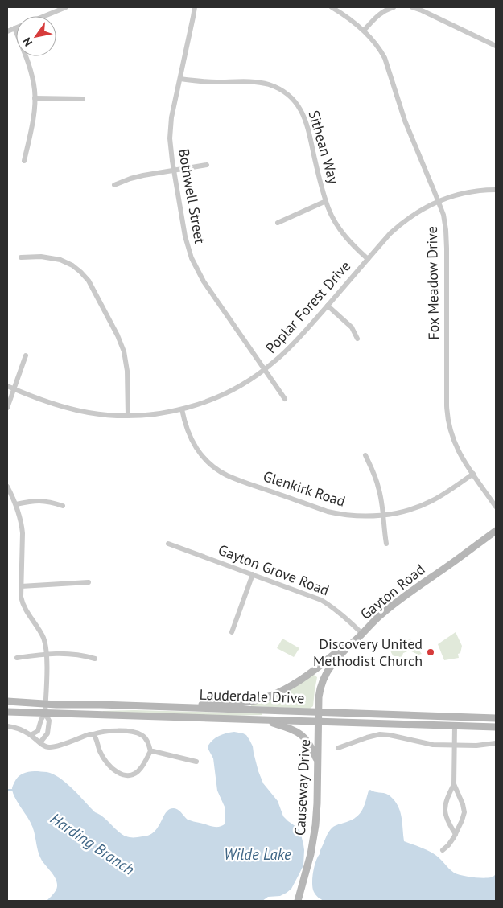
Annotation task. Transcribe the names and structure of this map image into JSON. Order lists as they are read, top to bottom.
{
  "streets": {
    "main road": ["Gayton Road", "Lauderdale Drive", "Causeway Drive"],
    "street": [
      "Sithean Way",
      "Bothwell Street",
      "Fox Meadow Drive",
      "Poplar Forest Drive",
      "Glenkirk Road",
      "Gayton Grove Road"
    ]
  },
  "crossings": [
    ["Sithean Way", "Bothwell Street"],
    ["Sithean Way", "Poplar Forest Drive"],
    ["Bothwell Street", "Poplar Forest Drive"],
    ["Fox Meadow Drive", "Poplar Forest Drive"],
    ["Fox Meadow Drive", "Glenkirk Road"],
    ["Poplar Forest Drive", "Glenkirk Road"],
    ["Gayton Grove Road", "Gayton Road"],
    ["Gayton Road", "Lauderdale Drive"],
    ["Gayton Road", "Causeway Drive"],
    ["Lauderdale Drive", "Causeway Drive"]
  ],
  "water": ["Harding Branch", "Wilde Lake"],
  "places": ["Discovery United Methodist Church"],
  "north": "bottom left"
}
